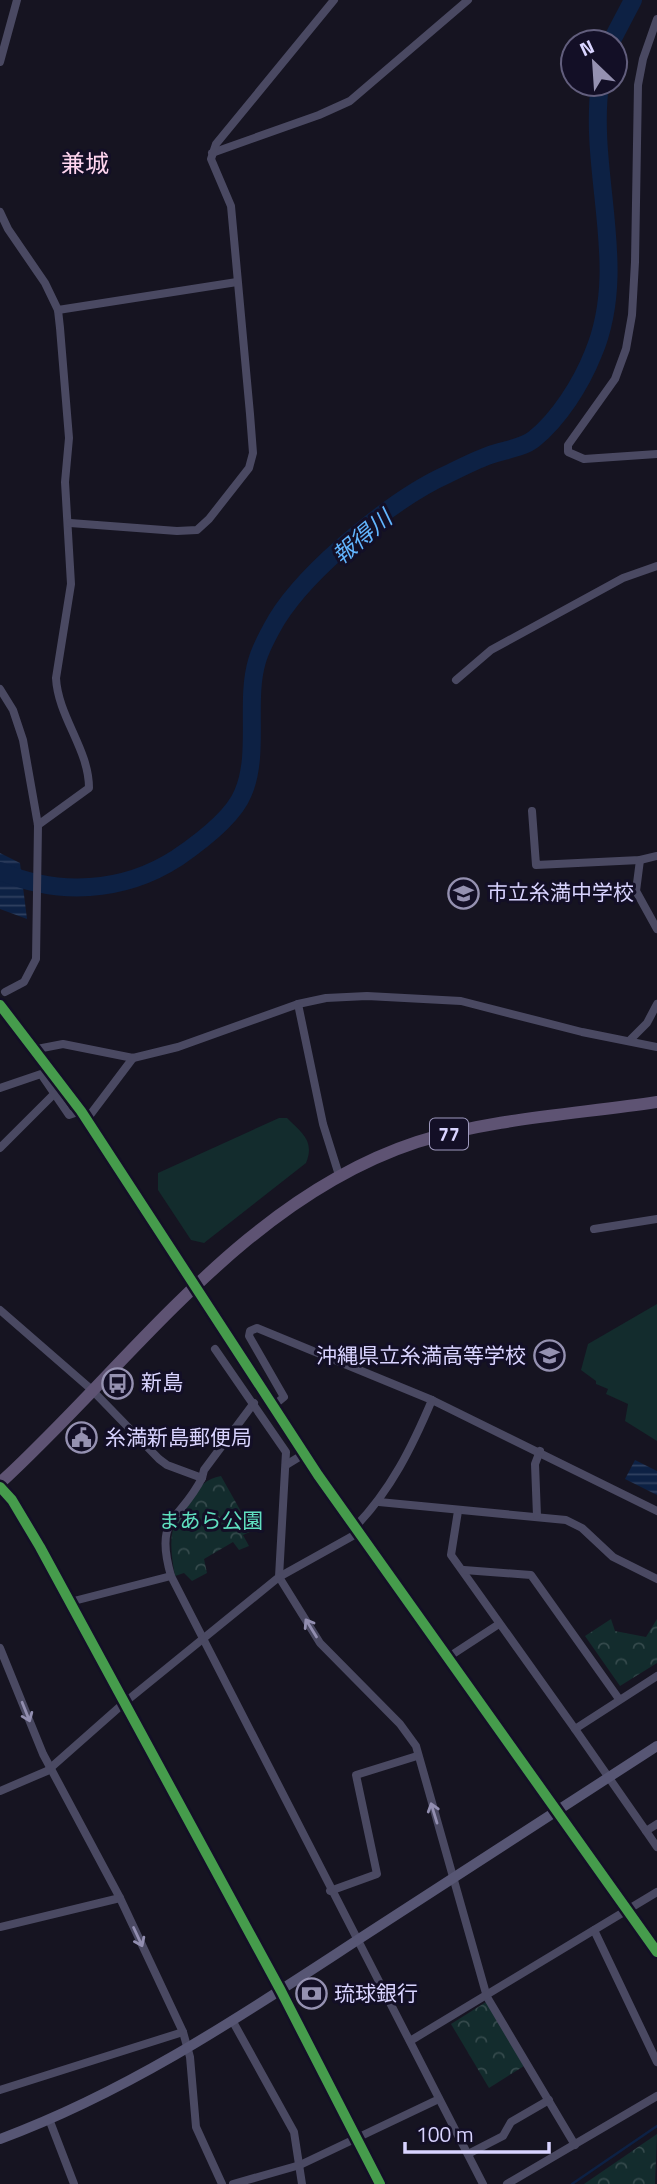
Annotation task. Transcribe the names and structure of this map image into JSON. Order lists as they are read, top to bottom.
{
  "streets": {
    "main road": ["77"]
  },
  "districts": ["兼城"],
  "water": ["報得川"],
  "parks": ["まあら公園"],
  "places": {
    "school or university": ["市立糸満中学校", "沖縄県立糸満高等学校"],
    "bus stop": ["新島"],
    "public building": ["糸満新島郵便局"],
    "bank": ["琉球銀行"]
  },
  "scale_bar": "100 m",
  "north": "top left"
}
